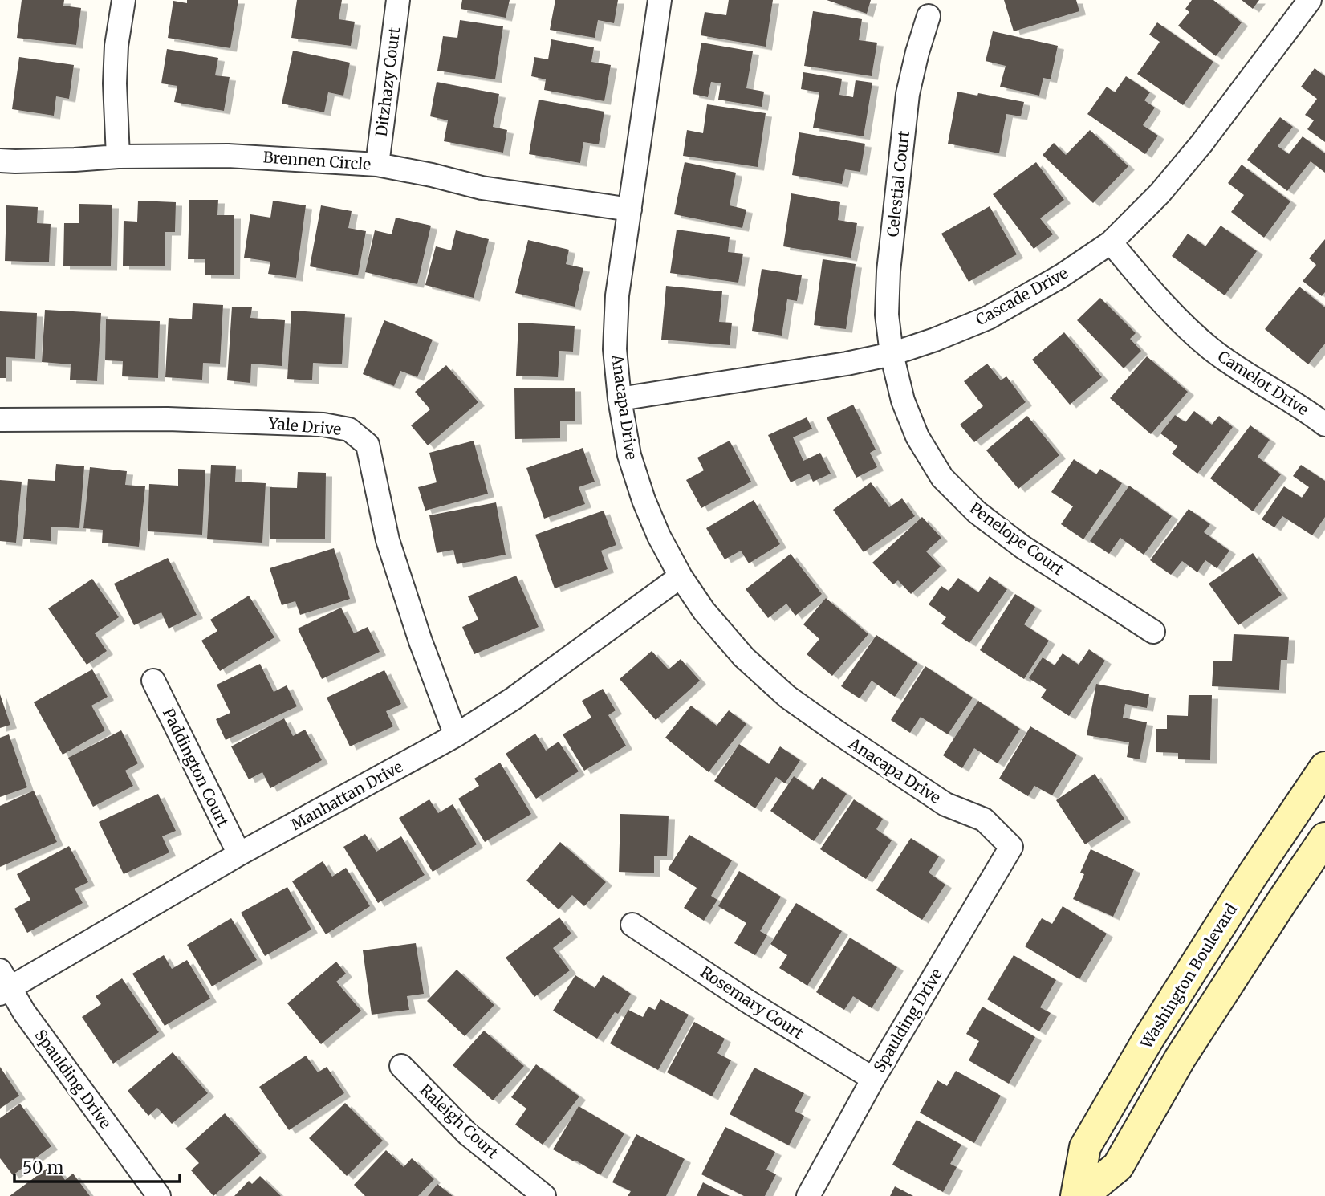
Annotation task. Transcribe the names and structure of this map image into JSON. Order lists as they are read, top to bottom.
{
  "streets": {
    "main road": ["Washington Boulevard"],
    "street": [
      "Ditzhazy Court",
      "Brennen Circle",
      "Celestial Court",
      "Cascade Drive",
      "Camelot Drive",
      "Anacapa Drive",
      "Yale Drive",
      "Penelope Court",
      "Paddington Court",
      "Manhattan Drive",
      "Rosemary Court",
      "Spaulding Drive",
      "Raleigh Court"
    ]
  },
  "crossings": [
    ["Ditzhazy Court", "Brennen Circle"],
    ["Brennen Circle", "Anacapa Drive"],
    ["Celestial Court", "Cascade Drive"],
    ["Celestial Court", "Penelope Court"],
    ["Cascade Drive", "Camelot Drive"],
    ["Cascade Drive", "Anacapa Drive"],
    ["Cascade Drive", "Penelope Court"],
    ["Anacapa Drive", "Manhattan Drive"],
    ["Anacapa Drive", "Spaulding Drive"],
    ["Yale Drive", "Manhattan Drive"],
    ["Paddington Court", "Manhattan Drive"],
    ["Manhattan Drive", "Spaulding Drive"],
    ["Rosemary Court", "Spaulding Drive"]
  ],
  "scale_bar": "50 m"
}
